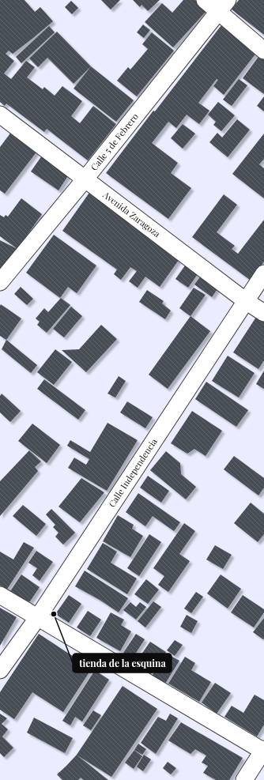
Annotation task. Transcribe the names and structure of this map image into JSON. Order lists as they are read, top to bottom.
{
  "streets": {
    "street": ["Calle 5 de Febrero", "Avenida Zaragoza", "Calle Independencia"]
  },
  "crossings": [
    ["Calle 5 de Febrero", "Avenida Zaragoza"],
    ["Avenida Zaragoza", "Calle Independencia"]
  ],
  "places": ["tienda de la esquina"]
}
